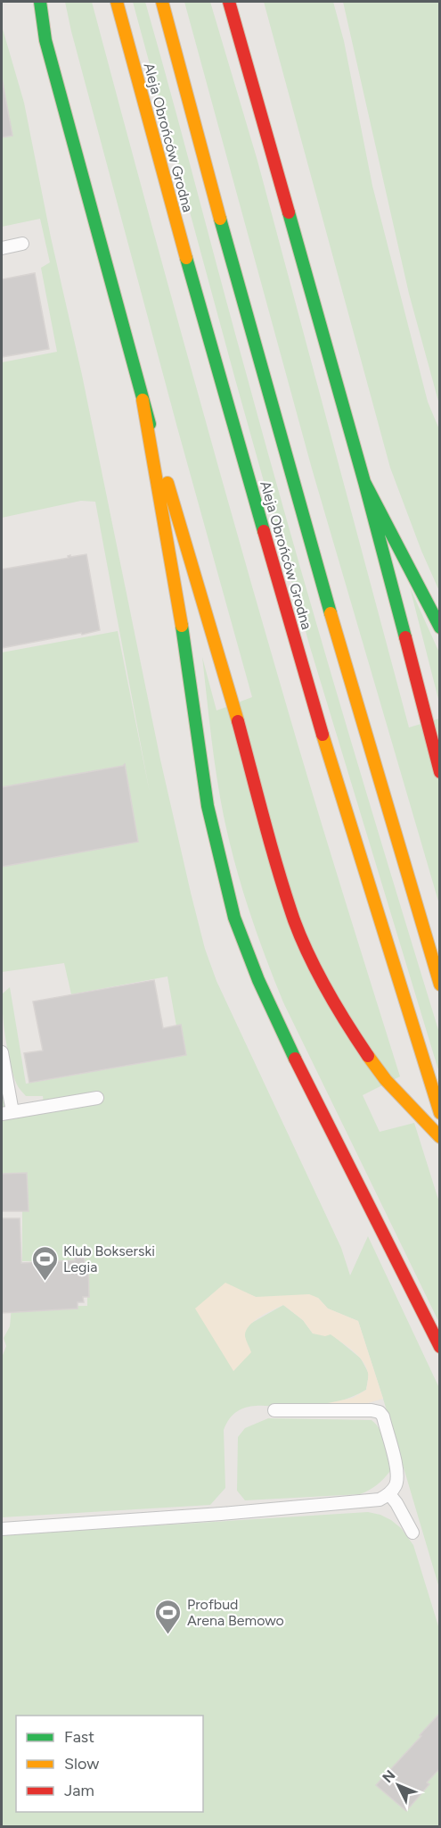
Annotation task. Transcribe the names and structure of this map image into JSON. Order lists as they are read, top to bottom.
{
  "streets": {
    "main road": ["Aleja Obrońców Grodna"]
  },
  "places": {
    "sports": ["Klub Bokserski Legia", "Profbud Arena Bemowo"]
  },
  "legend": ["Fast", "Slow", "Jam"],
  "north": "top left"
}
